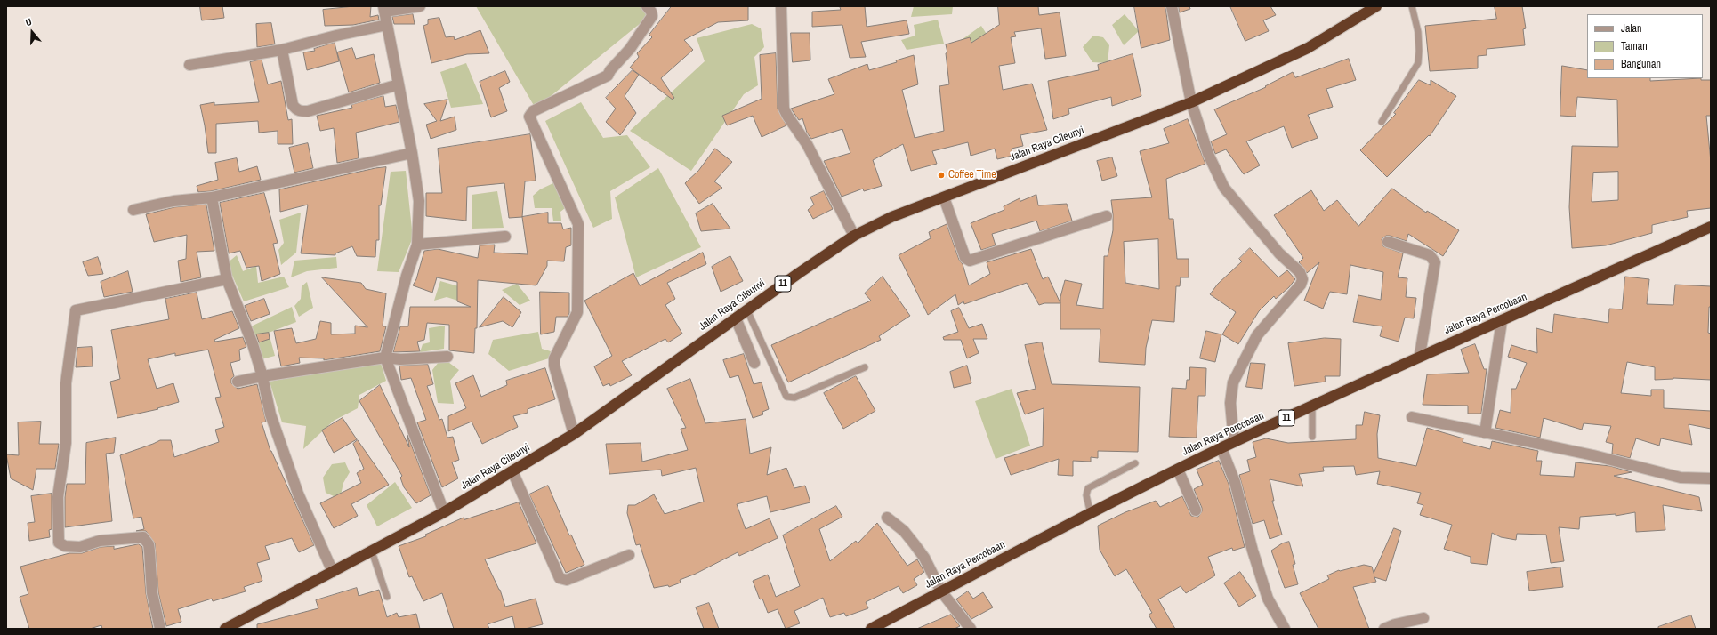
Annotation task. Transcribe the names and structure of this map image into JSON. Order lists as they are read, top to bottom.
{
  "streets": {
    "highway": ["Jalan Raya Cileunyi", "11", "Jalan Raya Percobaan"]
  },
  "places": ["Coffee Time"],
  "legend": ["Jalan", "Taman", "Bangunan"],
  "north": "top"
}
